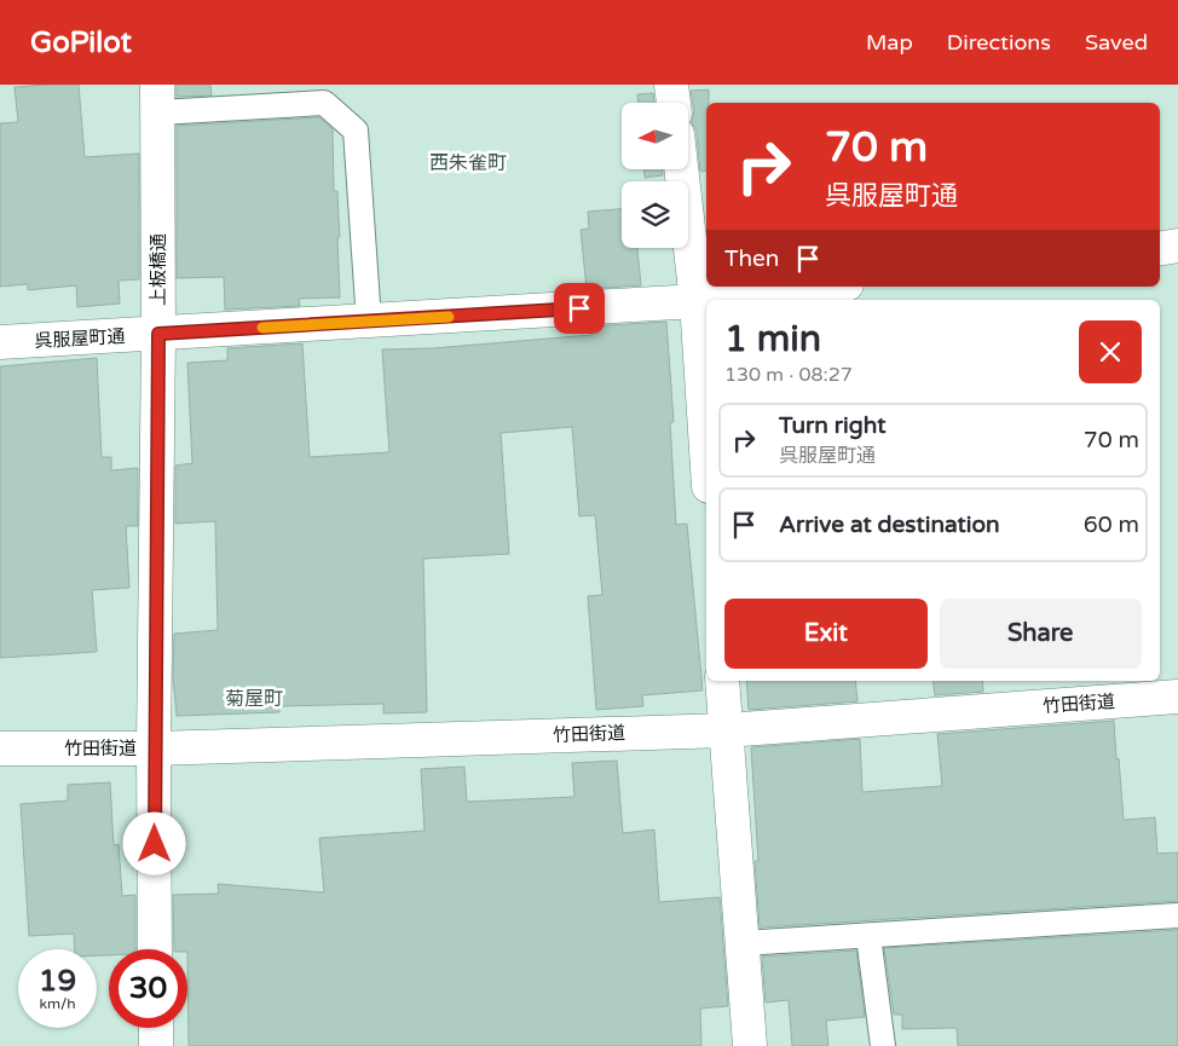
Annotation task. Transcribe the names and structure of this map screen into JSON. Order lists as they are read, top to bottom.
{
  "streets": {
    "street": ["上板橋通", "呉服屋町通", "竹田街道"]
  },
  "crossings": [
    ["上板橋通", "呉服屋町通"],
    ["上板橋通", "竹田街道"]
  ],
  "districts": ["西朱雀町", "菊屋町"],
  "north": "left",
  "page": {
    "header": "GoPilot",
    "nav": ["Map", "Directions", "Saved"],
    "turn": ["70 m", "呉服屋町通"],
    "then": "Then",
    "heading": ["1 min", "130 m · 08:27"],
    "list": [
      {
        "name": "Turn right",
        "note": "呉服屋町通",
        "value": "70 m"
      },
      {
        "name": "Arrive at destination",
        "value": "60 m"
      }
    ],
    "buttons": ["Exit", "Share"],
    "speed": "19 km/h",
    "limit": "30"
  }
}
